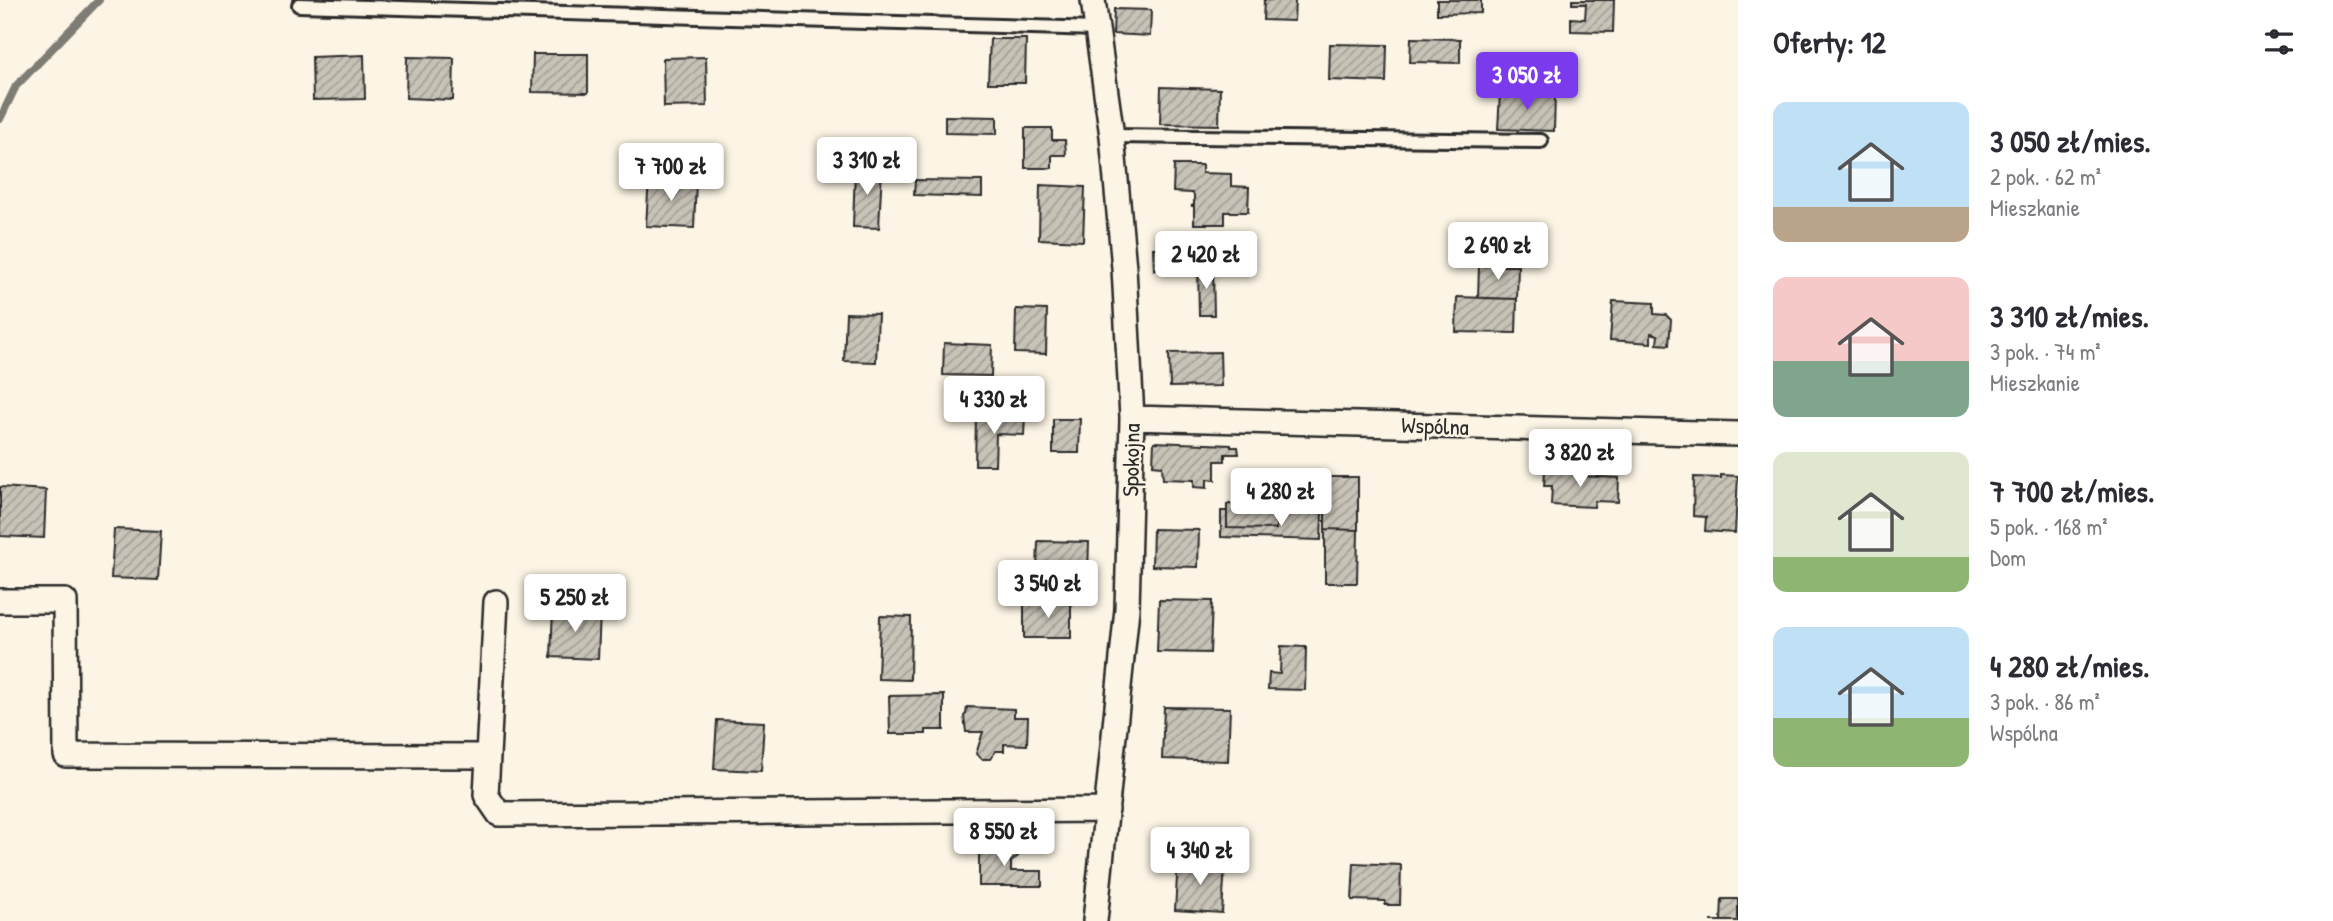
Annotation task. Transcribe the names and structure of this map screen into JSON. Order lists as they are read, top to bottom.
{
  "streets": {
    "street": ["Wspólna", "Spokojna"]
  },
  "crossings": [
    ["Wspólna", "Spokojna"]
  ],
  "page": {
    "heading": "Oferty: 12",
    "price": [
      "3 050 zł",
      "3 310 zł",
      "7 700 zł",
      "2 690 zł",
      "2 420 zł",
      "4 330 zł",
      "3 820 zł",
      "4 280 zł",
      "3 540 zł",
      "5 250 zł",
      "8 550 zł",
      "4 340 zł"
    ],
    "list": [
      {
        "name": "3 050 zł/mies.",
        "note": "2 pok. · 62 m² · Mieszkanie"
      },
      {
        "name": "3 310 zł/mies.",
        "note": "3 pok. · 74 m² · Mieszkanie"
      },
      {
        "name": "7 700 zł/mies.",
        "note": "5 pok. · 168 m² · Dom"
      },
      {
        "name": "4 280 zł/mies.",
        "note": "3 pok. · 86 m² · Wspólna"
      }
    ]
  }
}
